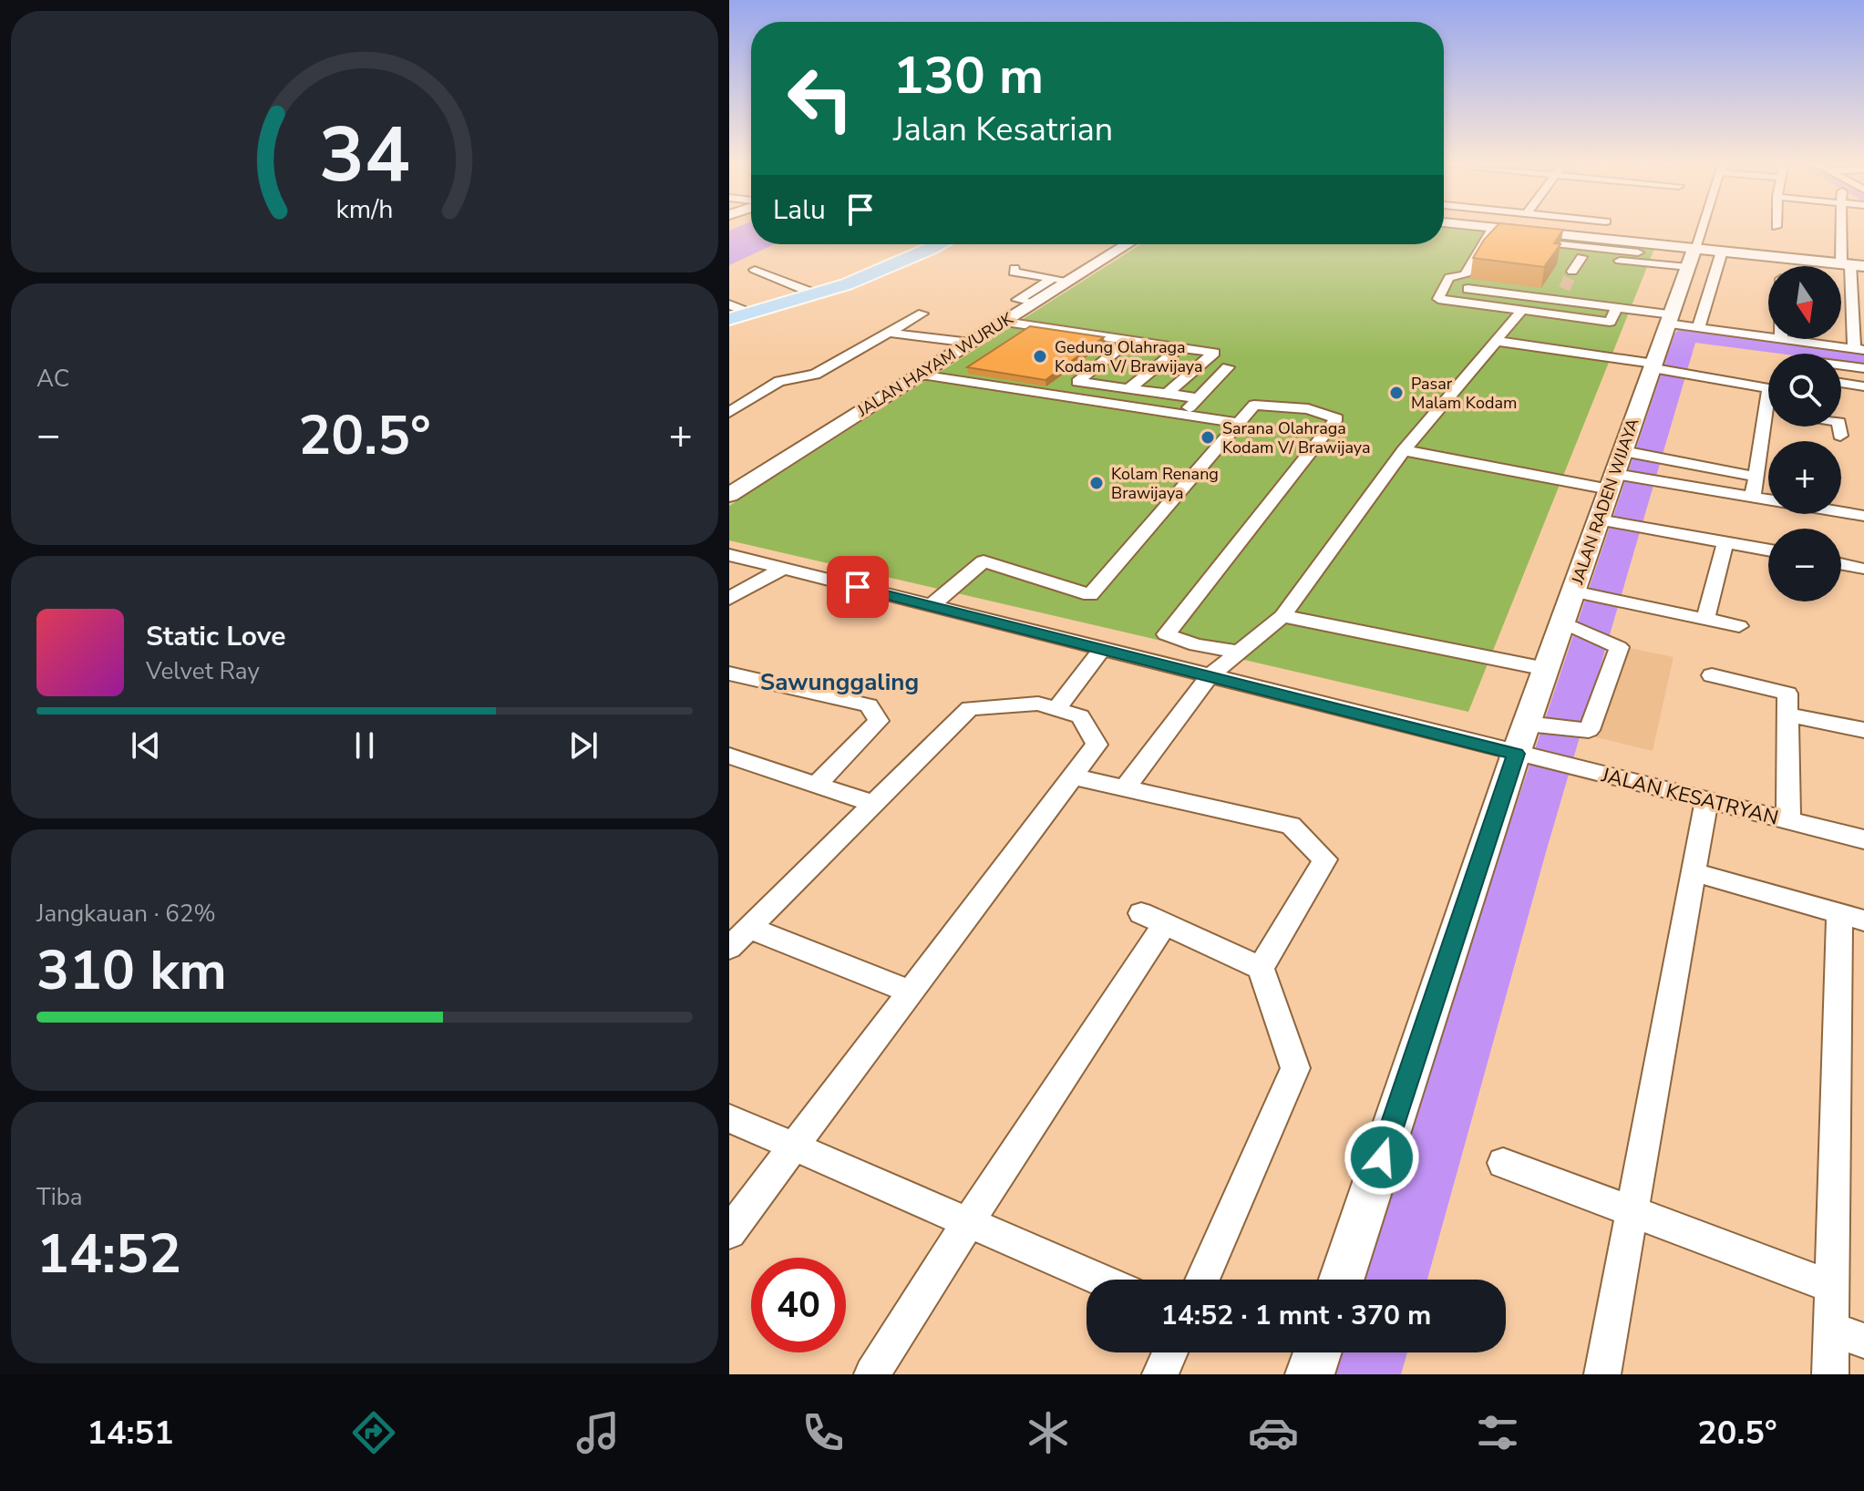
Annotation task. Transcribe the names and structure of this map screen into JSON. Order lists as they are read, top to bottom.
{
  "streets": {
    "street": ["JALAN HAYAM WURUK", "JALAN RADEN WIJAYA", "JALAN KESATRYAN"]
  },
  "crossings": [
    ["JALAN RADEN WIJAYA", "JALAN KESATRYAN"]
  ],
  "districts": ["Sawunggaling"],
  "places": [
    "Gedung Olahraga Kodam V/ Brawijaya",
    "Pasar Malam Kodam",
    "Sarana Olahraga Kodam V/ Brawijaya",
    "Kolam Renang Brawijaya"
  ],
  "north": "bottom",
  "page": {
    "turn": ["130 m", "Jalan Kesatrian"],
    "then": "Lalu",
    "map_buttons": ["+", "−"],
    "tile": [
      "AC",
      ["Jangkauan · 62%", "310 km"],
      ["Tiba", "14:52"]
    ],
    "heat": ["−", "20.5°", "+"],
    "song": ["Static Love", "Velvet Ray"],
    "limit": "40",
    "trip": "14:52 · 1 mnt · 370 m",
    "tabs": ["14:51", "20.5°"],
    "gauge": ["34", "km/h"]
  }
}
